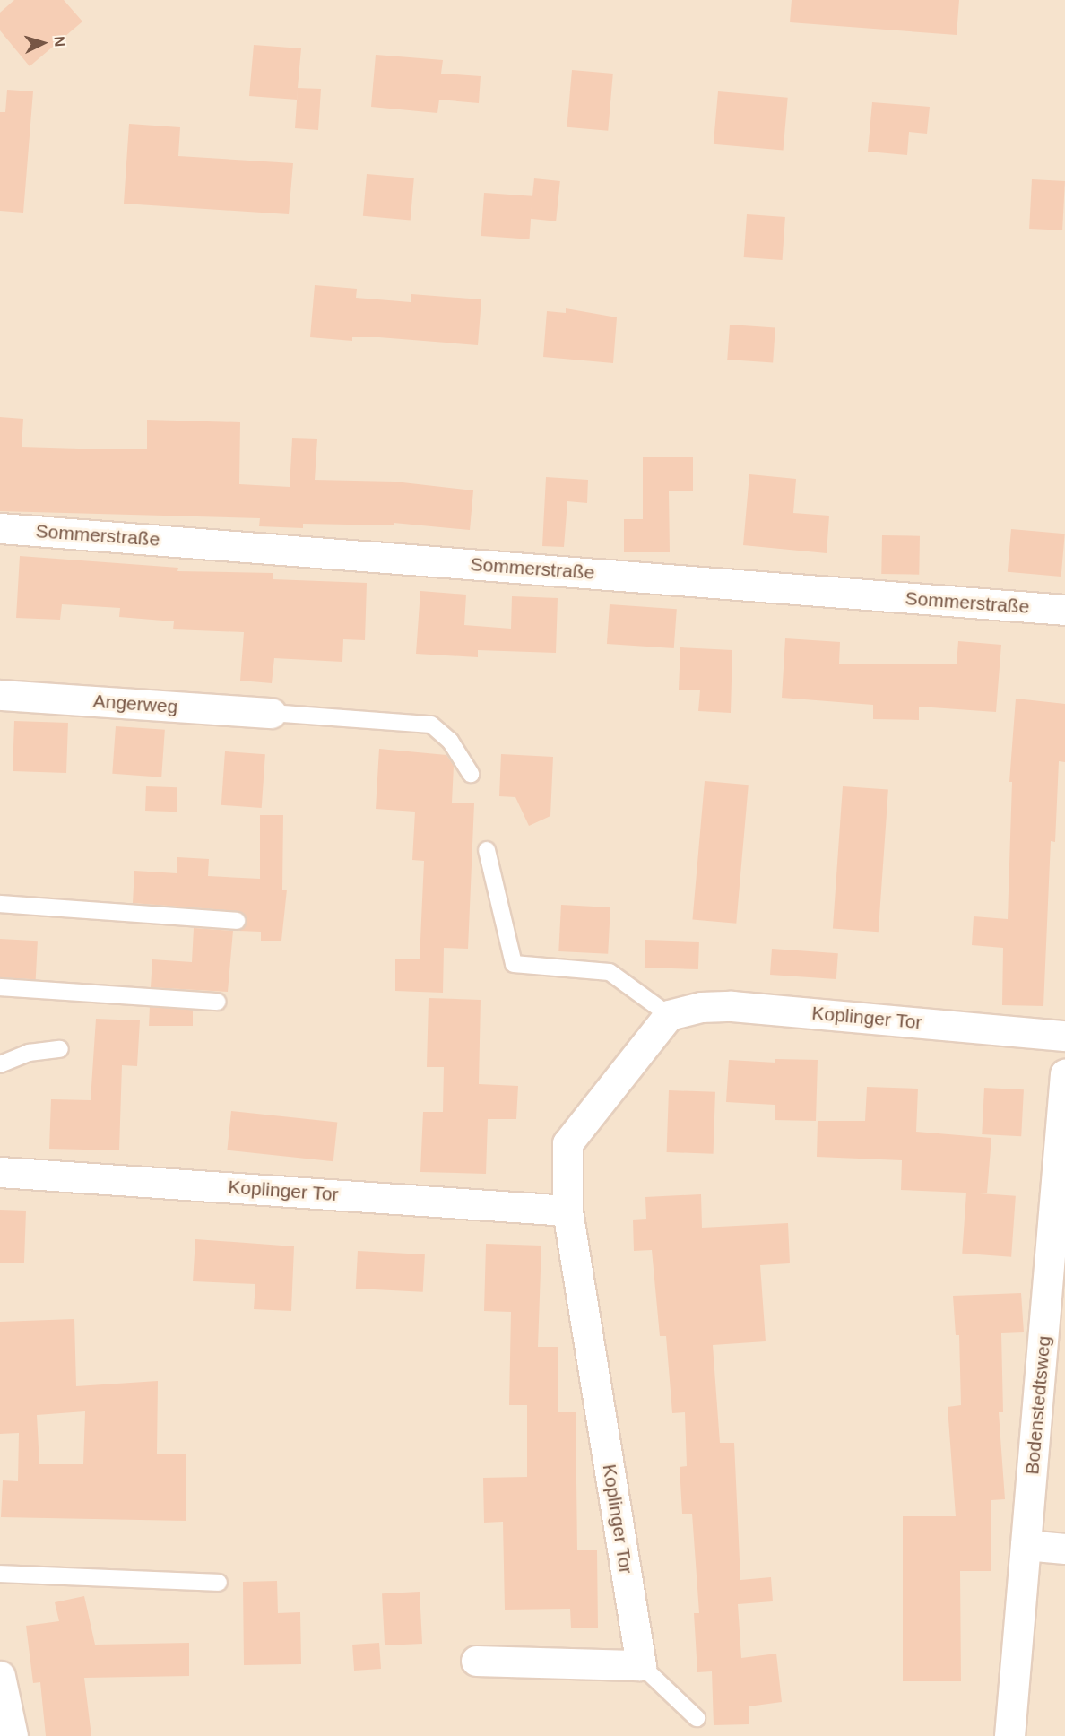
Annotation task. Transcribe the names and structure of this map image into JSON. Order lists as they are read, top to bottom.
{
  "streets": {
    "street": [
      "Sommerstraße",
      "Angerweg",
      "Koplinger Tor",
      "Bodenstedtsweg"
    ]
  },
  "north": "right"
}
